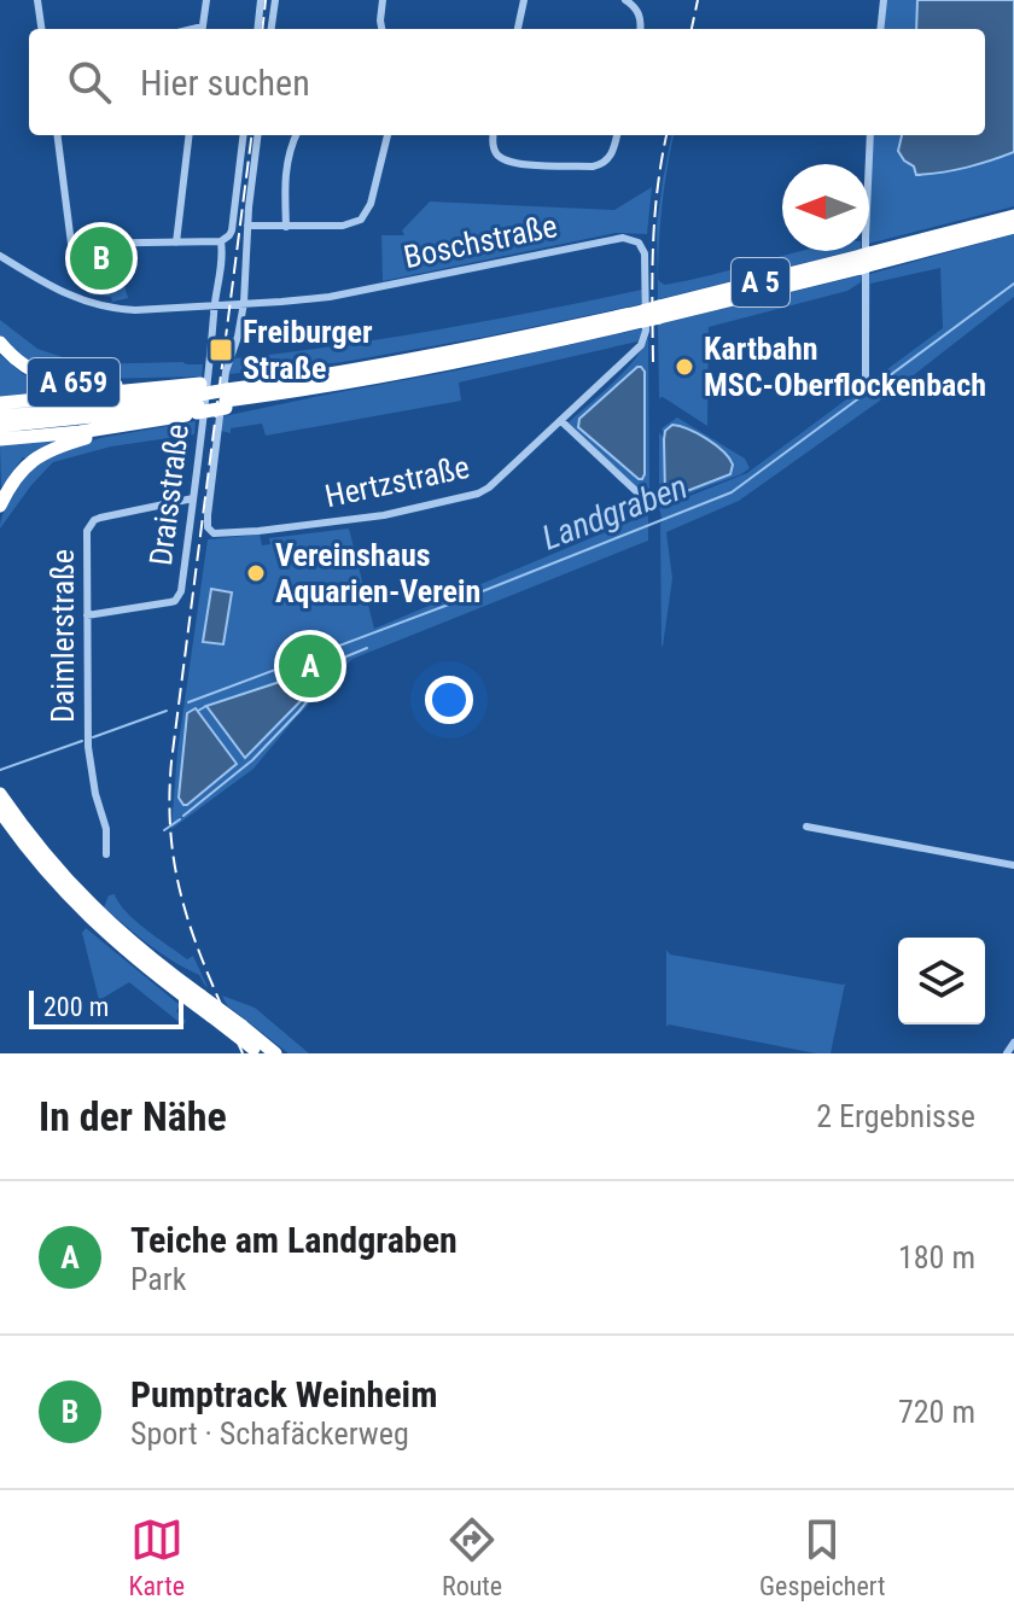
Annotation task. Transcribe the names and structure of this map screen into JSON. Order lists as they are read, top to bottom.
{
  "streets": {
    "highway": ["A 5", "A 659"],
    "street": [
      "Boschstraße",
      "Hertzstraße",
      "Draisstraße",
      "Daimlerstraße"
    ]
  },
  "crossings": [
    ["Boschstraße", "A 5"],
    ["Boschstraße", "Hertzstraße"],
    ["A 5", "Hertzstraße"],
    ["Draisstraße", "Daimlerstraße"]
  ],
  "water": ["Landgraben"],
  "places": {
    "transit": ["Freiburger Straße"],
    "other": ["Kartbahn MSC-Oberflockenbach", "Vereinshaus Aquarien-Verein"]
  },
  "scale_bar": "200 m",
  "north": "left",
  "page": {
    "search": "Hier suchen",
    "pins": ["B", "A"],
    "scale": "200 m",
    "heading": ["In der Nähe", "2 Ergebnisse"],
    "list": [
      {
        "mark": "A",
        "name": "Teiche am Landgraben",
        "note": "Park",
        "value": "180 m"
      },
      {
        "mark": "B",
        "name": "Pumptrack Weinheim",
        "note": "Sport · Schafäckerweg",
        "value": "720 m"
      }
    ],
    "nav": ["Karte", "Route", "Gespeichert"]
  }
}
